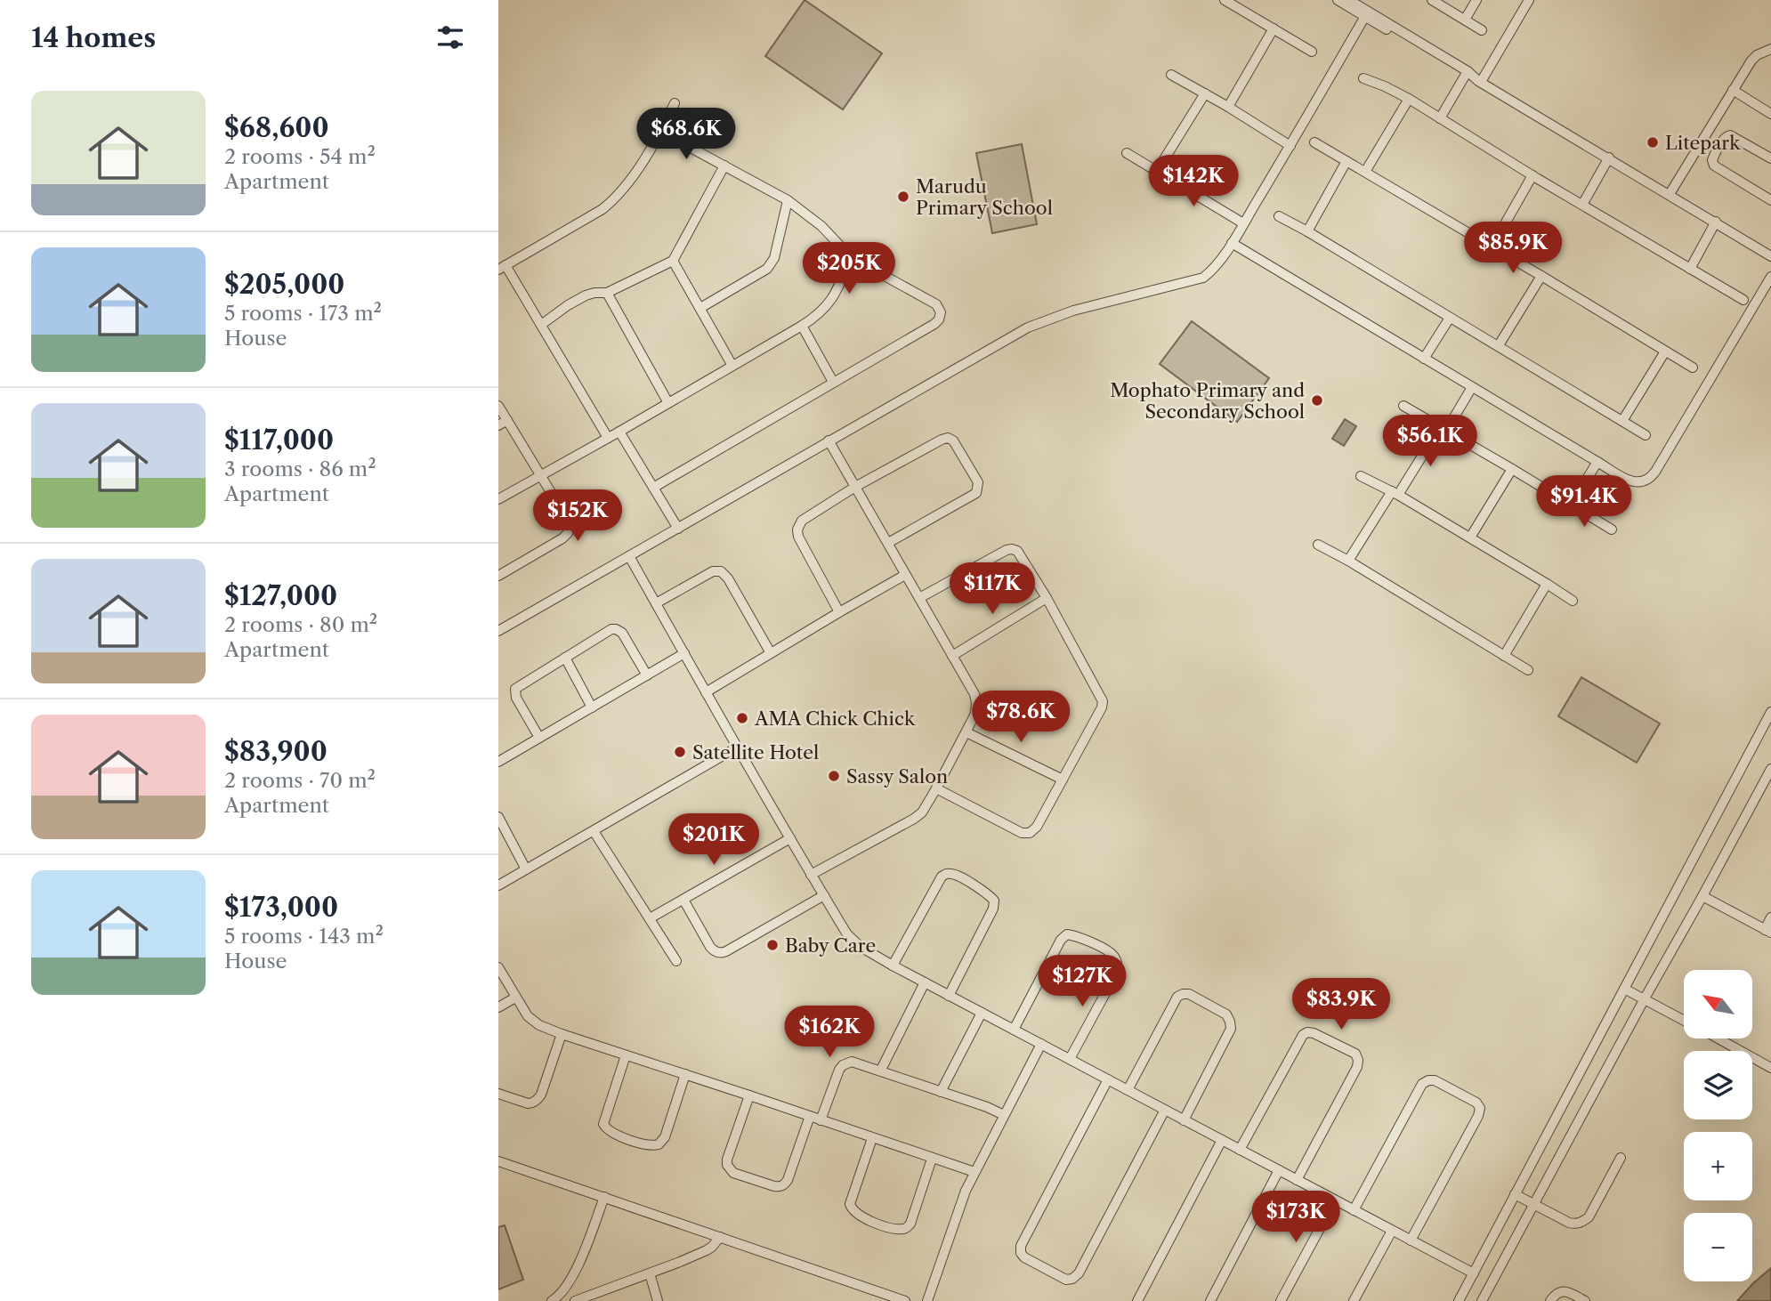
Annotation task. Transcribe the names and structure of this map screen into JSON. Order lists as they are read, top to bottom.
{
  "places": [
    "Litepark",
    "Marudu Primary School",
    "Mophato Primary and Secondary School",
    "AMA Chick Chick",
    "Satellite Hotel",
    "Sassy Salon",
    "Baby Care"
  ],
  "north": "top left",
  "page": {
    "heading": "14 homes",
    "list": [
      {
        "name": "$68,600",
        "note": "2 rooms · 54 m² · Apartment"
      },
      {
        "name": "$205,000",
        "note": "5 rooms · 173 m² · House"
      },
      {
        "name": "$117,000",
        "note": "3 rooms · 86 m² · Apartment"
      },
      {
        "name": "$127,000",
        "note": "2 rooms · 80 m² · Apartment"
      },
      {
        "name": "$83,900",
        "note": "2 rooms · 70 m² · Apartment"
      },
      {
        "name": "$173,000",
        "note": "5 rooms · 143 m² · House"
      }
    ],
    "price": [
      "$68.6K",
      "$142K",
      "$85.9K",
      "$205K",
      "$56.1K",
      "$91.4K",
      "$152K",
      "$117K",
      "$78.6K",
      "$201K",
      "$127K",
      "$83.9K",
      "$162K",
      "$173K"
    ],
    "map_buttons": ["+", "−"]
  }
}
